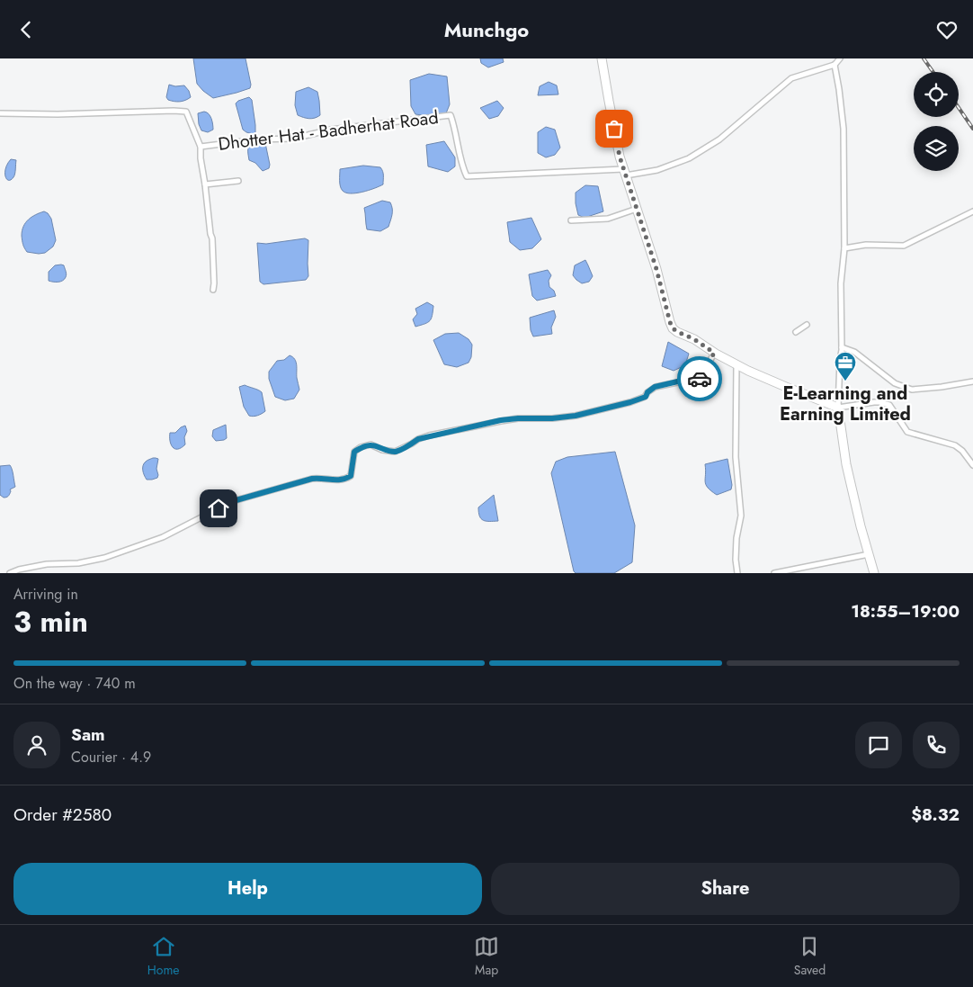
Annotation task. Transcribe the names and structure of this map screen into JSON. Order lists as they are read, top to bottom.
{
  "streets": {
    "street": ["Dhotter Hat - Badherhat Road"]
  },
  "places": {
    "office": ["E-Learning and Earning Limited"]
  },
  "page": {
    "header": "Munchgo",
    "heading": ["3 min", "Arriving in", "18:55–19:00"],
    "panel": [
      "Sam",
      "Courier · 4.9",
      "Order #2580",
      "$8.32"
    ],
    "bar": "On the way · 740 m",
    "buttons": ["Help", "Share"],
    "tabs": ["Home", "Map", "Saved"]
  }
}
